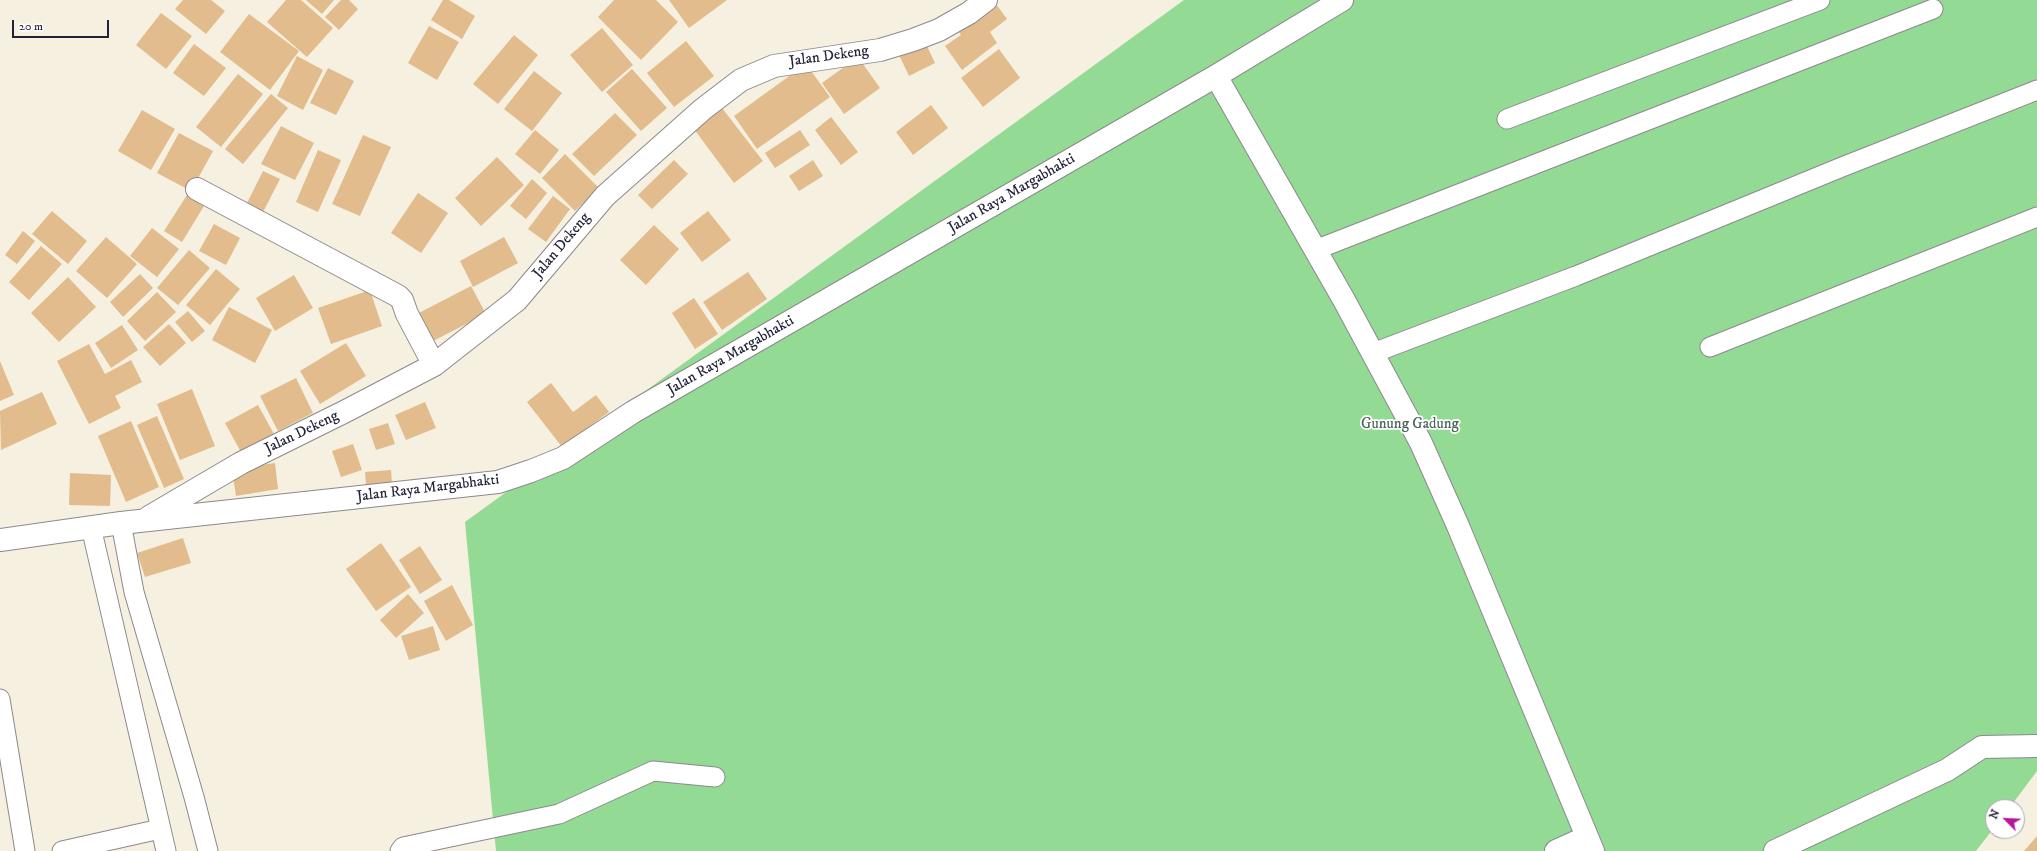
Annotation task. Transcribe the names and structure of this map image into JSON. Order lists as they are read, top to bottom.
{
  "streets": {
    "street": ["Jalan Dekeng", "Jalan Raya Margabhakti"]
  },
  "crossings": [
    ["Jalan Dekeng", "Jalan Raya Margabhakti"]
  ],
  "parks": ["Gunung Gadung"],
  "scale_bar": "20 m",
  "north": "top left"
}
